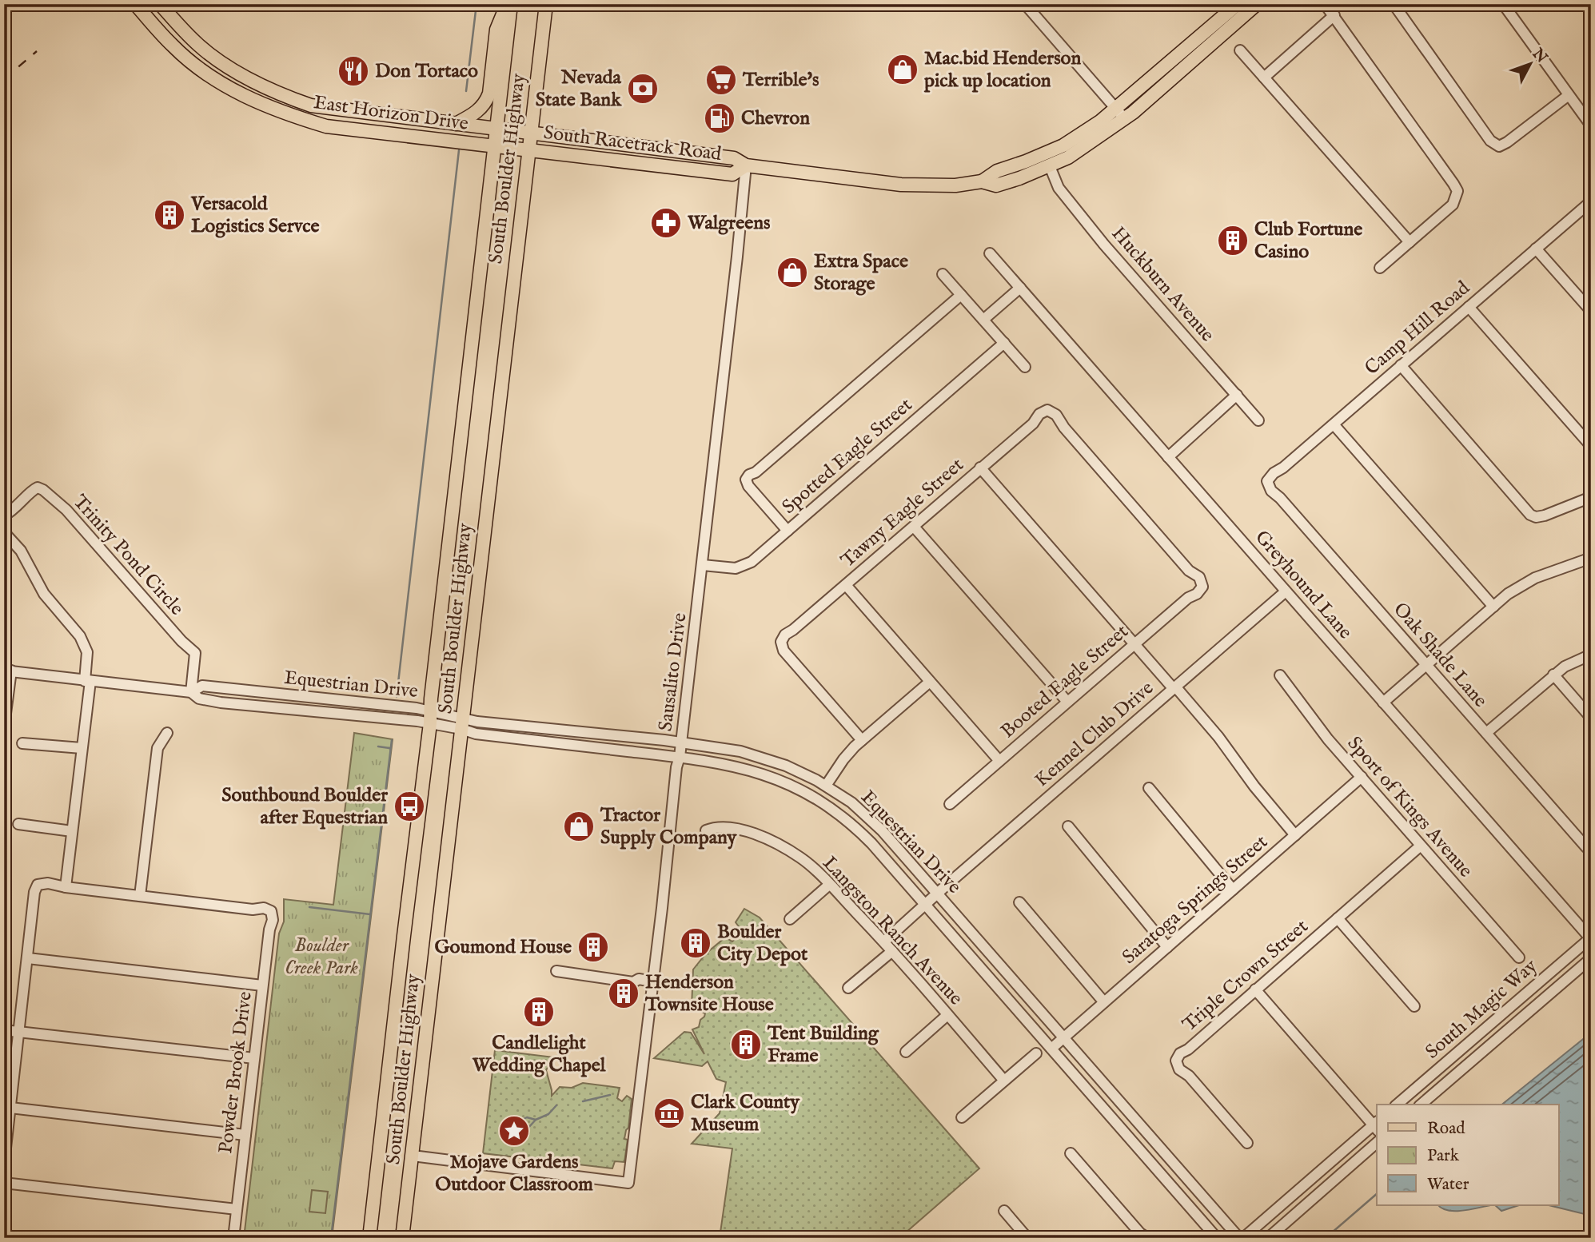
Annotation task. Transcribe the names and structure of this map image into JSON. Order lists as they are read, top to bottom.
{
  "streets": {
    "main road": ["East Horizon Drive", "South Racetrack Road", "South Boulder Highway"],
    "street": [
      "Huckburn Avenue",
      "Camp Hill Road",
      "Spotted Eagle Street",
      "Tawny Eagle Street",
      "Trinity Pond Circle",
      "Greyhound Lane",
      "Oak Shade Lane",
      "Sausalito Drive",
      "Booted Eagle Street",
      "Equestrian Drive",
      "Kennel Club Drive",
      "Sport of Kings Avenue",
      "Saratoga Springs Street",
      "Langston Ranch Avenue",
      "Triple Crown Street",
      "South Magic Way",
      "Powder Brook Drive"
    ]
  },
  "crossings": [
    ["East Horizon Drive", "South Racetrack Road"],
    ["East Horizon Drive", "South Boulder Highway"],
    ["South Racetrack Road", "South Boulder Highway"],
    ["South Racetrack Road", "Huckburn Avenue"],
    ["South Racetrack Road", "Sausalito Drive"],
    ["South Boulder Highway", "Sausalito Drive"],
    ["South Boulder Highway", "Equestrian Drive"],
    ["Camp Hill Road", "Oak Shade Lane"],
    ["Spotted Eagle Street", "Sausalito Drive"],
    ["Tawny Eagle Street", "Booted Eagle Street"],
    ["Trinity Pond Circle", "Equestrian Drive"],
    ["Greyhound Lane", "Kennel Club Drive"],
    ["Greyhound Lane", "South Magic Way"],
    ["Sausalito Drive", "Equestrian Drive"],
    ["Equestrian Drive", "Kennel Club Drive"],
    ["Equestrian Drive", "Saratoga Springs Street"],
    ["Kennel Club Drive", "Langston Ranch Avenue"],
    ["Sport of Kings Avenue", "Saratoga Springs Street"],
    ["Sport of Kings Avenue", "Triple Crown Street"]
  ],
  "parks": ["Boulder Creek Park"],
  "places": {
    "shop": ["Mac.bid Henderson pick up location", "Extra Space Storage", "Tractor Supply Company"],
    "restaurant": ["Don Tortaco"],
    "supermarket": ["Terrible's"],
    "bank": ["Nevada State Bank"],
    "fuel station": ["Chevron"],
    "building": [
      "Versacold Logistics Servce",
      "Club Fortune Casino",
      "Boulder City Depot",
      "Goumond House",
      "Henderson Townsite House",
      "Candlelight Wedding Chapel",
      "Tent Building Frame"
    ],
    "pharmacy": ["Walgreens"],
    "bus stop": ["Southbound Boulder after Equestrian"],
    "museum": ["Clark County Museum"],
    "place": ["Mojave Gardens Outdoor Classroom"]
  },
  "legend": ["Road", "Park", "Water"],
  "north": "top right"
}
